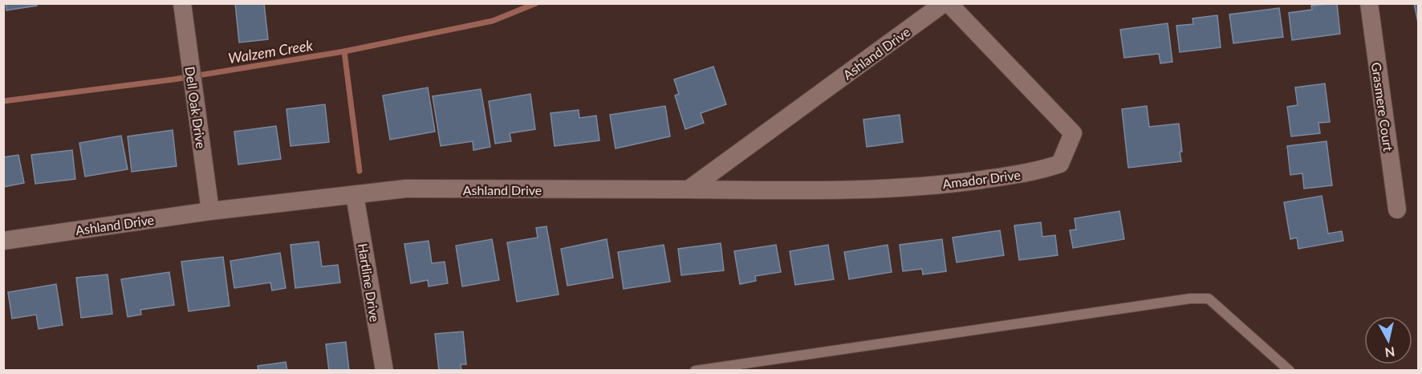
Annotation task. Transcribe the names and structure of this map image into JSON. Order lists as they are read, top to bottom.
{
  "streets": {
    "street": [
      "Ashland Drive",
      "Grasmere Court",
      "Dell Oak Drive",
      "Amador Drive",
      "Hartline Drive"
    ]
  },
  "crossings": [
    ["Ashland Drive", "Dell Oak Drive"],
    ["Ashland Drive", "Amador Drive"],
    ["Ashland Drive", "Hartline Drive"]
  ],
  "water": ["Walzem Creek"],
  "north": "bottom"
}
